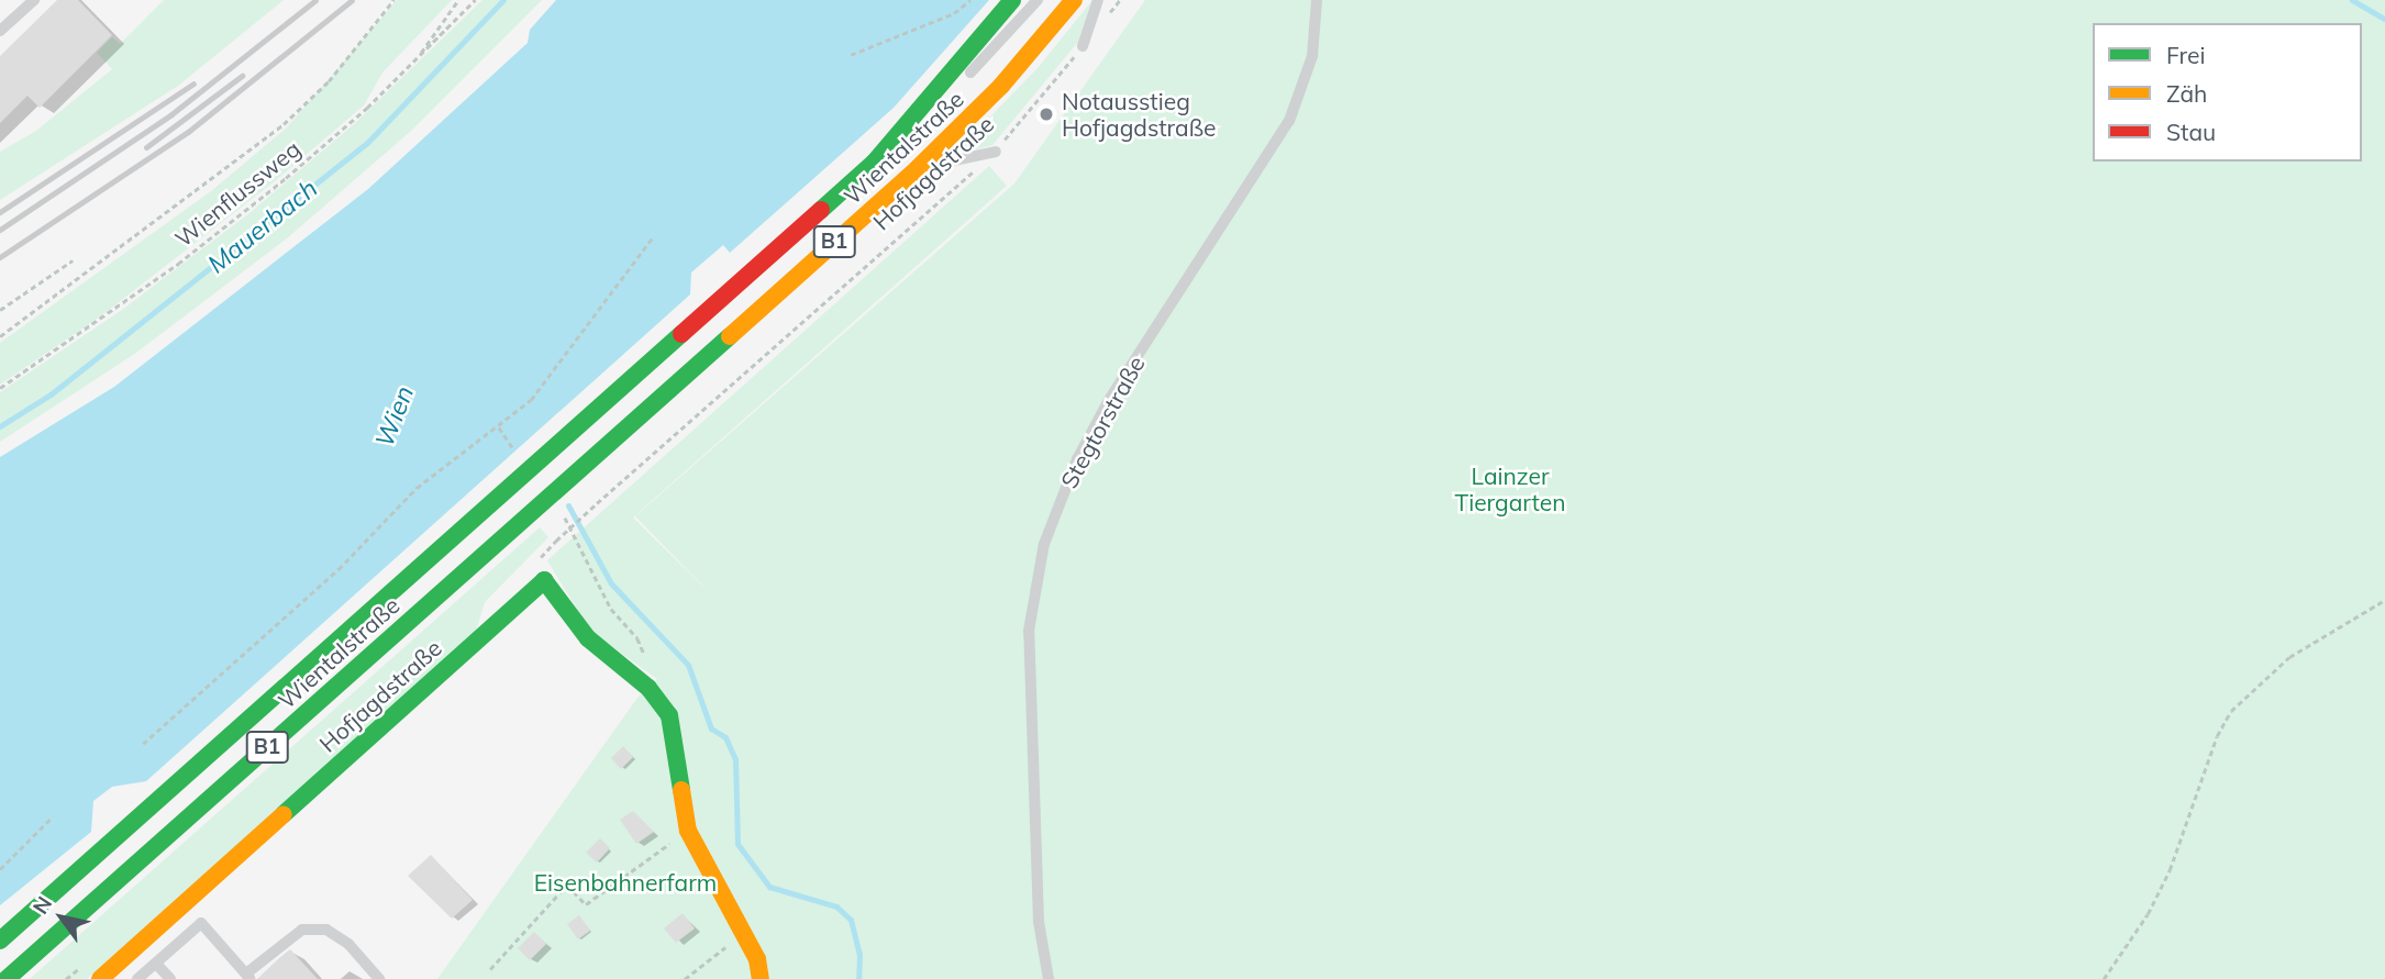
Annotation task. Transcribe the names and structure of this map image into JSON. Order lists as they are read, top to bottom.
{
  "streets": {
    "main road": ["Wientalstraße", "Hofjagdstraße", "B1"],
    "lane": ["Stegtorstraße"],
    "path": ["Wienflussweg"]
  },
  "water": ["Mauerbach", "Wien"],
  "parks": ["Lainzer Tiergarten", "Eisenbahnerfarm"],
  "places": ["Notausstieg Hofjagdstraße"],
  "legend": ["Frei", "Zäh", "Stau"],
  "north": "top left"
}
